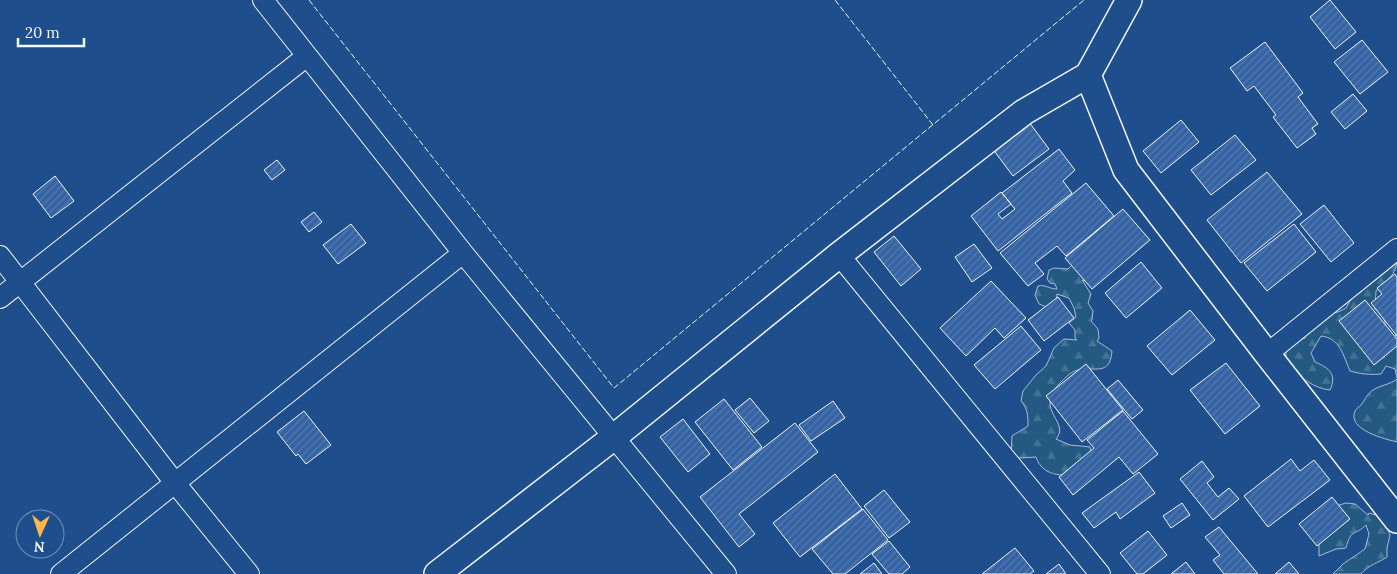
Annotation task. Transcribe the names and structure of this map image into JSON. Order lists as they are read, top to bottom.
{
  "scale_bar": "20 m",
  "north": "bottom"
}
